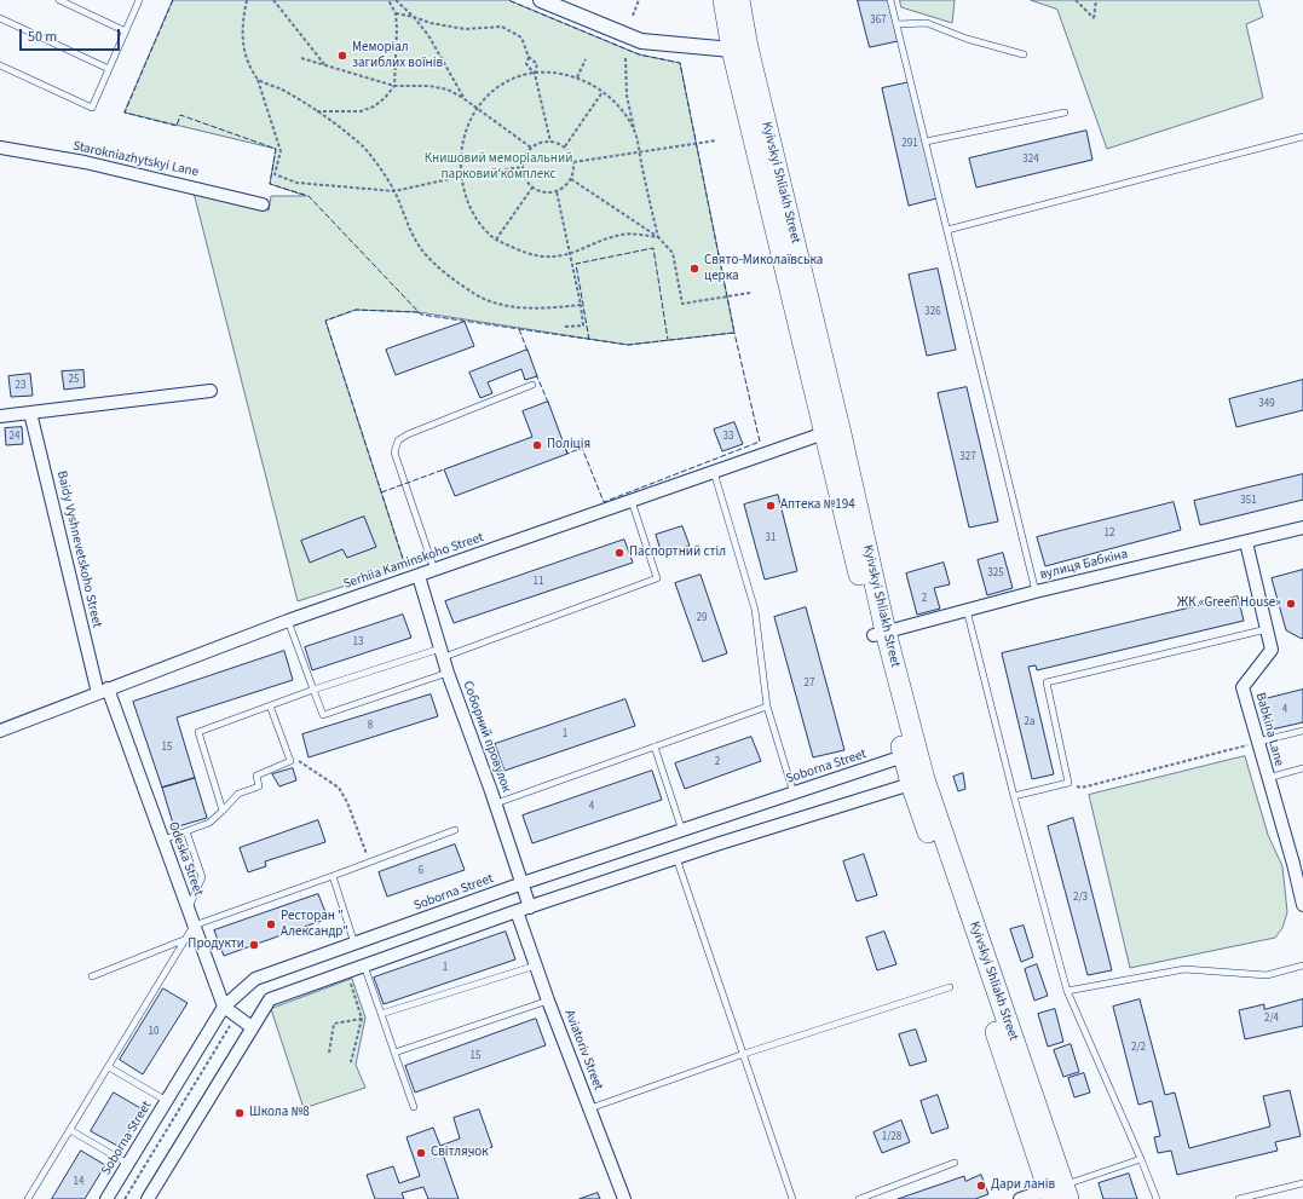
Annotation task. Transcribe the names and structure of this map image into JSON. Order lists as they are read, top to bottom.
{
  "streets": {
    "highway": ["Kyivskyi Shliakh Street"],
    "street": [
      "Starokniazhytskyi Lane",
      "Baidy Vyshnevetskoho Street",
      "Serhiia Kaminskoho Street",
      "вулиця Бабкіна",
      "Babkina Lane",
      "Соборний провулок",
      "Soborna Street",
      "Odeska Street",
      "Aviatoriv Street"
    ]
  },
  "crossings": [
    ["Kyivskyi Shliakh Street", "Serhiia Kaminskoho Street"],
    ["Kyivskyi Shliakh Street", "вулиця Бабкіна"],
    ["Kyivskyi Shliakh Street", "Soborna Street"],
    ["Baidy Vyshnevetskoho Street", "Serhiia Kaminskoho Street"],
    ["Baidy Vyshnevetskoho Street", "Odeska Street"],
    ["Serhiia Kaminskoho Street", "Соборний провулок"],
    ["Serhiia Kaminskoho Street", "Odeska Street"],
    ["вулиця Бабкіна", "Babkina Lane"],
    ["Соборний провулок", "Soborna Street"],
    ["Soborna Street", "Odeska Street"]
  ],
  "parks": ["Книшовий меморіальний парковий комплекс"],
  "places": [
    "Меморіал загиблих воїнів",
    "Свято-Миколаївська церка",
    "Поліція",
    "Аптека №194",
    "Паспортний стіл",
    "ЖК «Green House»",
    "Ресторан \" Александр\"",
    "Продукти",
    "Школа №8",
    "Світлячок",
    "Дари ланів"
  ],
  "house_numbers": [
    "367",
    "291",
    "324",
    "326",
    "25",
    "23",
    "349",
    "24",
    "33",
    "327",
    "351",
    "12",
    "31",
    "325",
    "11",
    "2",
    "29",
    "13",
    "27",
    "4",
    "2а",
    "8",
    "1",
    "15",
    "2",
    "4",
    "6",
    "2/3",
    "1",
    "2/4",
    "10",
    "2/2",
    "15",
    "1/28",
    "14"
  ],
  "scale_bar": "50 m"
}
